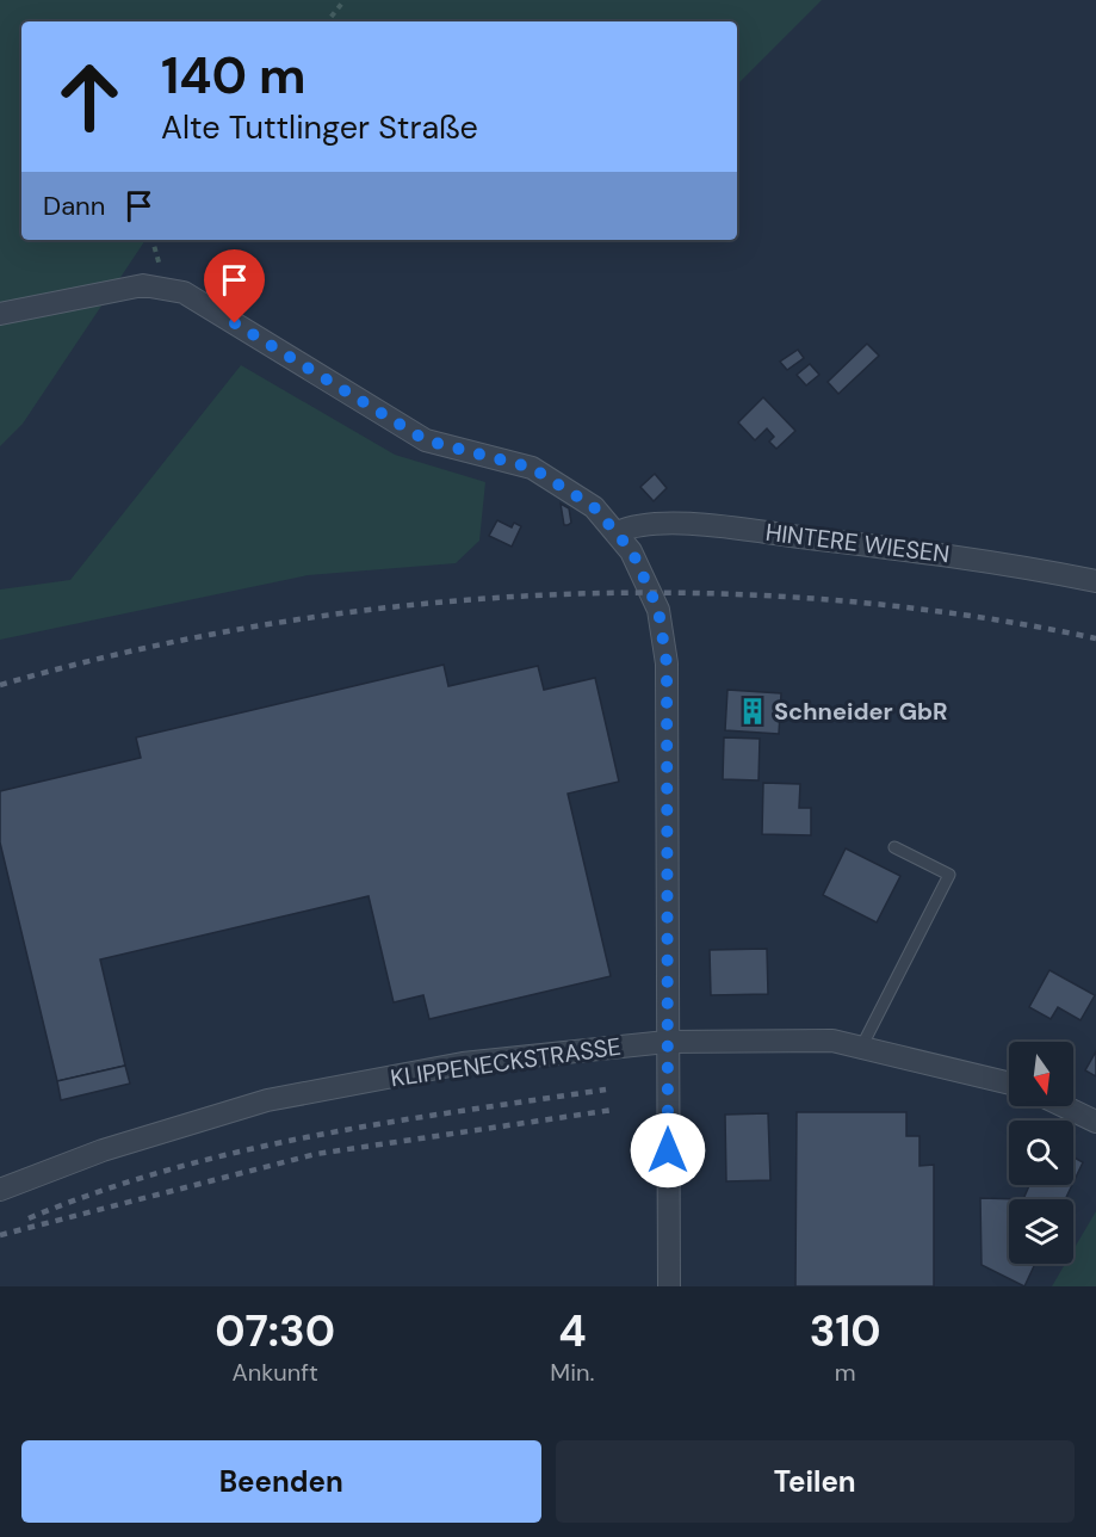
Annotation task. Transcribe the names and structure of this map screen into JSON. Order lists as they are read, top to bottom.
{
  "streets": {
    "street": ["HINTERE WIESEN", "KLIPPENECKSTRASSE"]
  },
  "places": {
    "building": ["Schneider GbR"]
  },
  "north": "bottom",
  "page": {
    "turn": ["140 m", "Alte Tuttlinger Straße"],
    "then": "Dann",
    "eta": [
      "07:30",
      "Ankunft",
      "4",
      "Min.",
      "310",
      "m"
    ],
    "buttons": ["Beenden", "Teilen"]
  }
}
